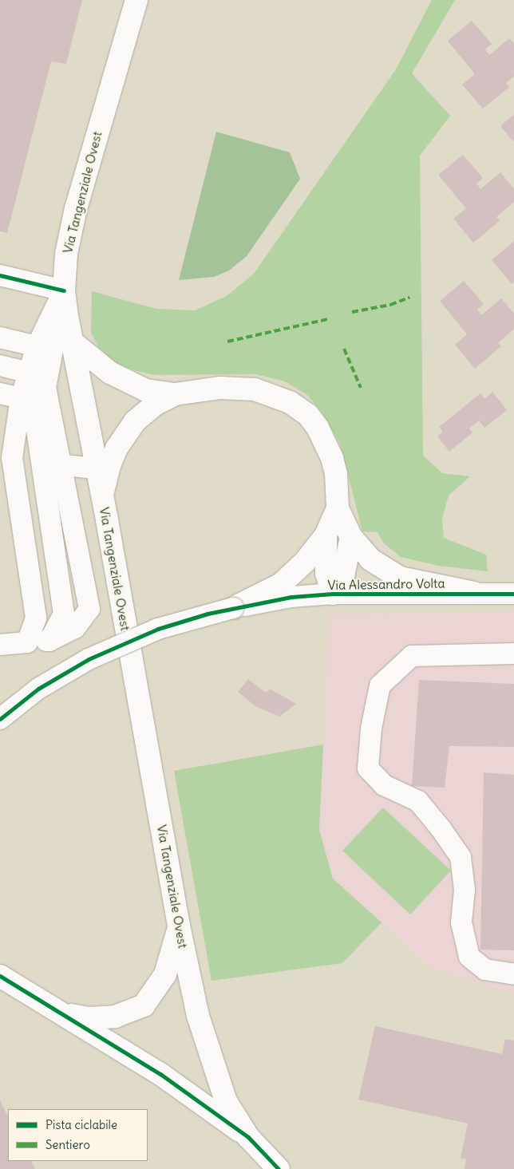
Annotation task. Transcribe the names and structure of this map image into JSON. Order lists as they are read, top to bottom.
{
  "streets": {
    "main road": ["Via Tangenziale Ovest"],
    "street": ["Via Alessandro Volta"]
  },
  "legend": ["Pista ciclabile", "Sentiero"]
}
